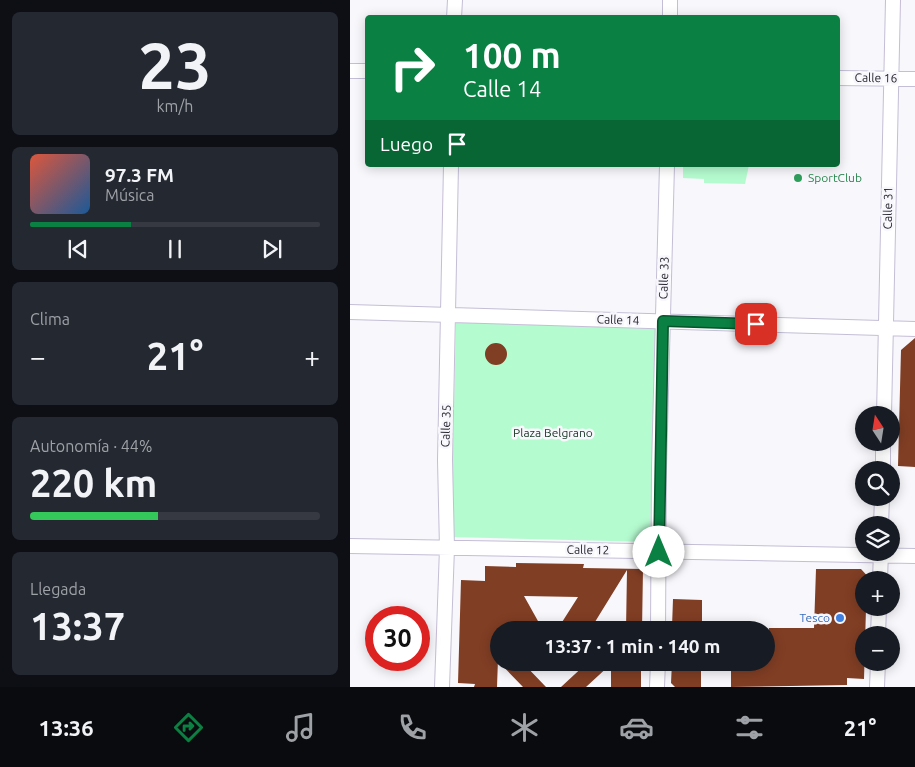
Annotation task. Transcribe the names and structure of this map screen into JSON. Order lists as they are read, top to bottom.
{
  "streets": {
    "street": [
      "Calle 16",
      "Calle 31",
      "Calle 33",
      "Calle 14",
      "Calle 35",
      "Calle 12"
    ]
  },
  "crossings": [
    ["Calle 16", "Calle 31"],
    ["Calle 31", "Calle 14"],
    ["Calle 33", "Calle 14"],
    ["Calle 33", "Calle 12"],
    ["Calle 14", "Calle 35"],
    ["Calle 35", "Calle 12"]
  ],
  "parks": ["Plaza Belgrano"],
  "places": ["SportClub", "Tesco"],
  "north": "top",
  "page": {
    "tile": [
      ["23", "km/h"],
      "Clima",
      ["Autonomía · 44%", "220 km"],
      ["Llegada", "13:37"]
    ],
    "turn": ["100 m", "Calle 14"],
    "then": "Luego",
    "song": ["97.3 FM", "Música"],
    "heat": ["−", "21°", "+"],
    "map_buttons": ["+", "−"],
    "limit": "30",
    "trip": "13:37 · 1 min · 140 m",
    "tabs": ["13:36", "21°"]
  }
}
